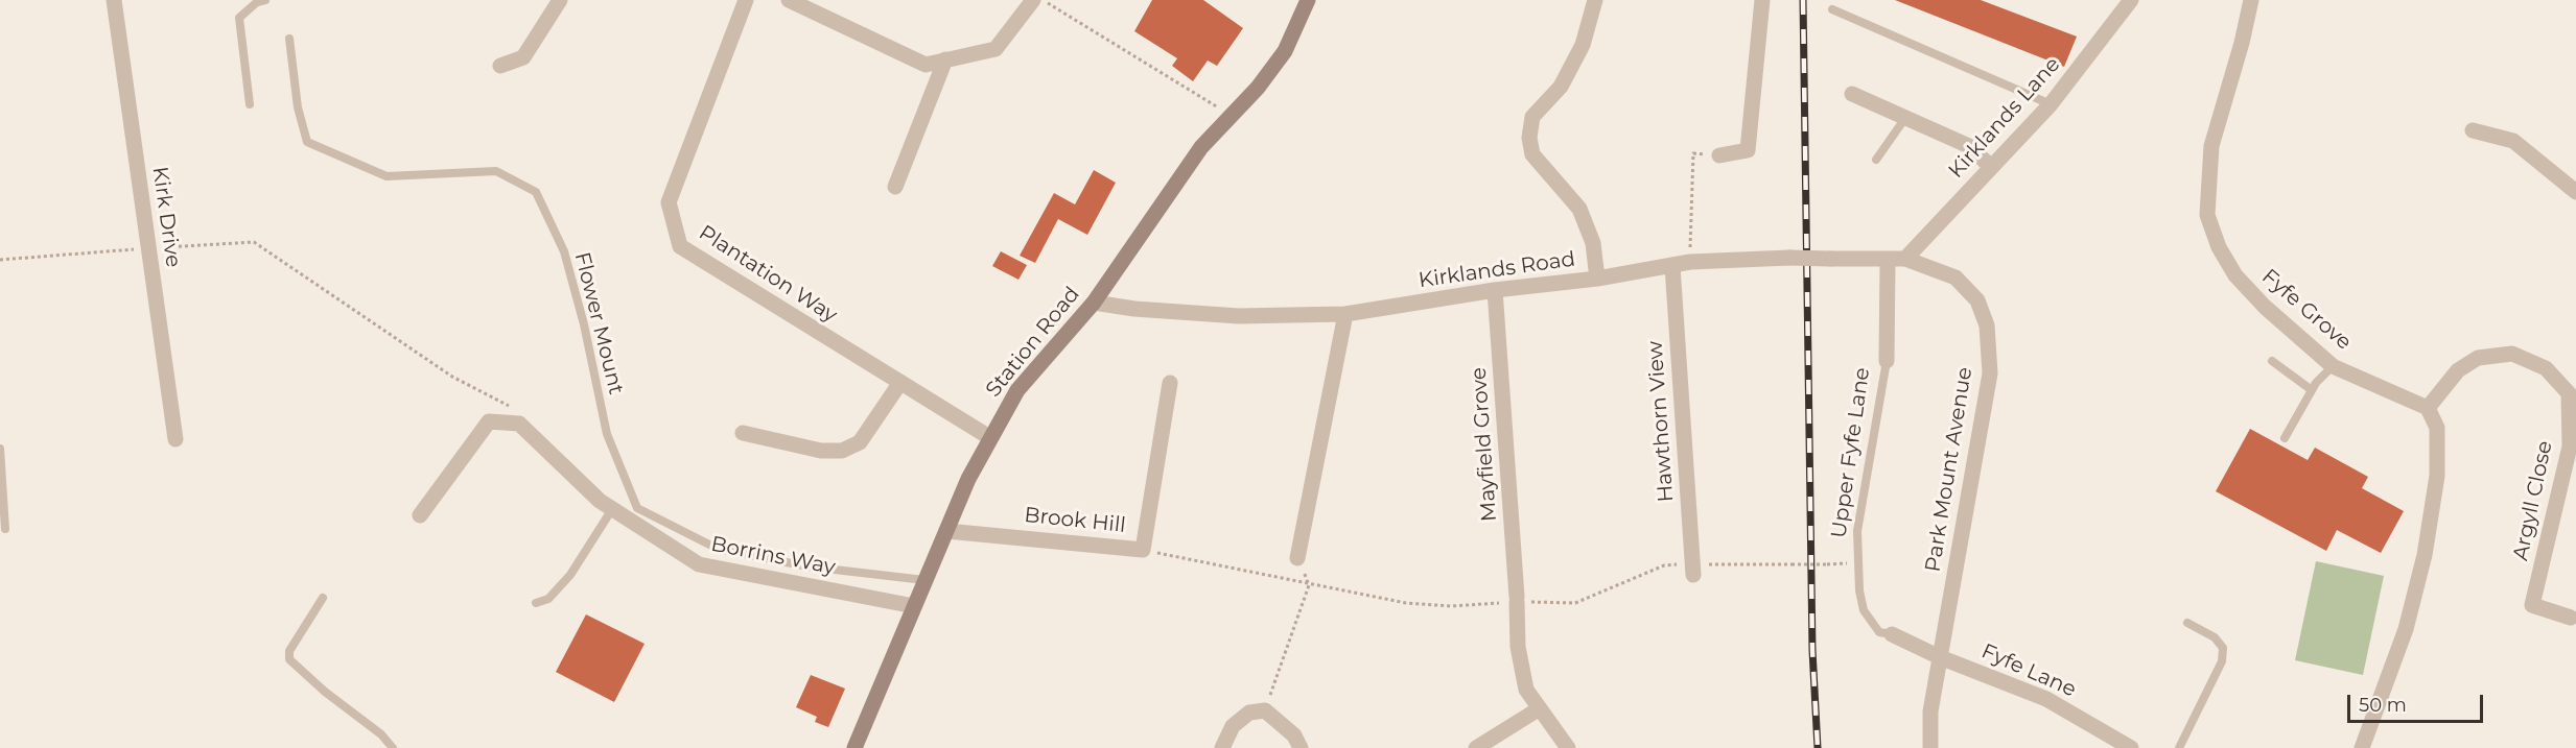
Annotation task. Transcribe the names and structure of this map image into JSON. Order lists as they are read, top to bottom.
{
  "streets": {
    "street": [
      "Kirklands Lane",
      "Kirk Drive",
      "Kirklands Road",
      "Plantation Way",
      "Fyfe Grove",
      "Station Road",
      "Hawthorn View",
      "Mayfield Grove",
      "Upper Fyfe Lane",
      "Park Mount Avenue",
      "Argyll Close",
      "Brook Hill",
      "Borrins Way",
      "Fyfe Lane"
    ],
    "lane": ["Flower Mount"]
  },
  "crossings": [
    ["Kirklands Lane", "Kirklands Road"],
    ["Kirklands Lane", "Park Mount Avenue"],
    ["Kirklands Road", "Station Road"],
    ["Kirklands Road", "Hawthorn View"],
    ["Kirklands Road", "Mayfield Grove"],
    ["Kirklands Road", "Upper Fyfe Lane"],
    ["Kirklands Road", "Park Mount Avenue"],
    ["Plantation Way", "Station Road"],
    ["Fyfe Grove", "Argyll Close"],
    ["Flower Mount", "Station Road"],
    ["Station Road", "Brook Hill"],
    ["Station Road", "Borrins Way"],
    ["Upper Fyfe Lane", "Fyfe Lane"],
    ["Park Mount Avenue", "Fyfe Lane"]
  ],
  "scale_bar": "50 m"
}
